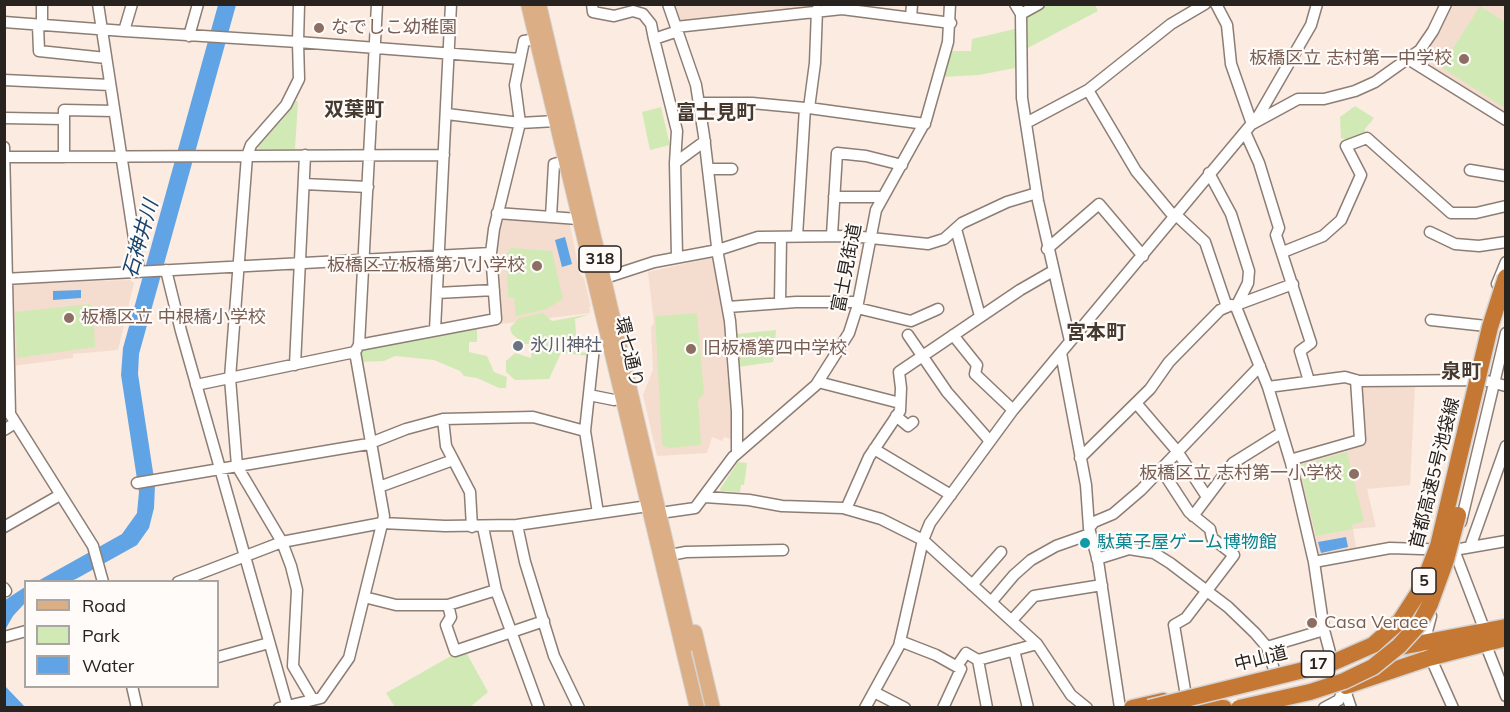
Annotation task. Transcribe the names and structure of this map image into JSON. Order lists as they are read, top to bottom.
{
  "streets": {
    "highway": [
      "首都高速5号池袋線",
      "5",
      "中山道",
      "17"
    ],
    "main road": ["318", "環七通り"],
    "street": ["富士見街道"]
  },
  "crossings": [
    ["首都高速5号池袋線", "中山道"],
    ["首都高速5号池袋線", "17"],
    ["中山道", "17"]
  ],
  "districts": [
    "双葉町",
    "富士見町",
    "宮本町",
    "泉町"
  ],
  "water": ["石神井川"],
  "places": [
    "なでしこ幼稚園",
    "板橋区立 志村第一中学校",
    "板橋区立板橋第八小学校",
    "板橋区立 中根橋小学校",
    "氷川神社",
    "旧板橋第四中学校",
    "板橋区立 志村第一小学校",
    "駄菓子屋ゲーム博物館",
    "Casa Verace"
  ],
  "legend": ["Road", "Park", "Water"]
}
